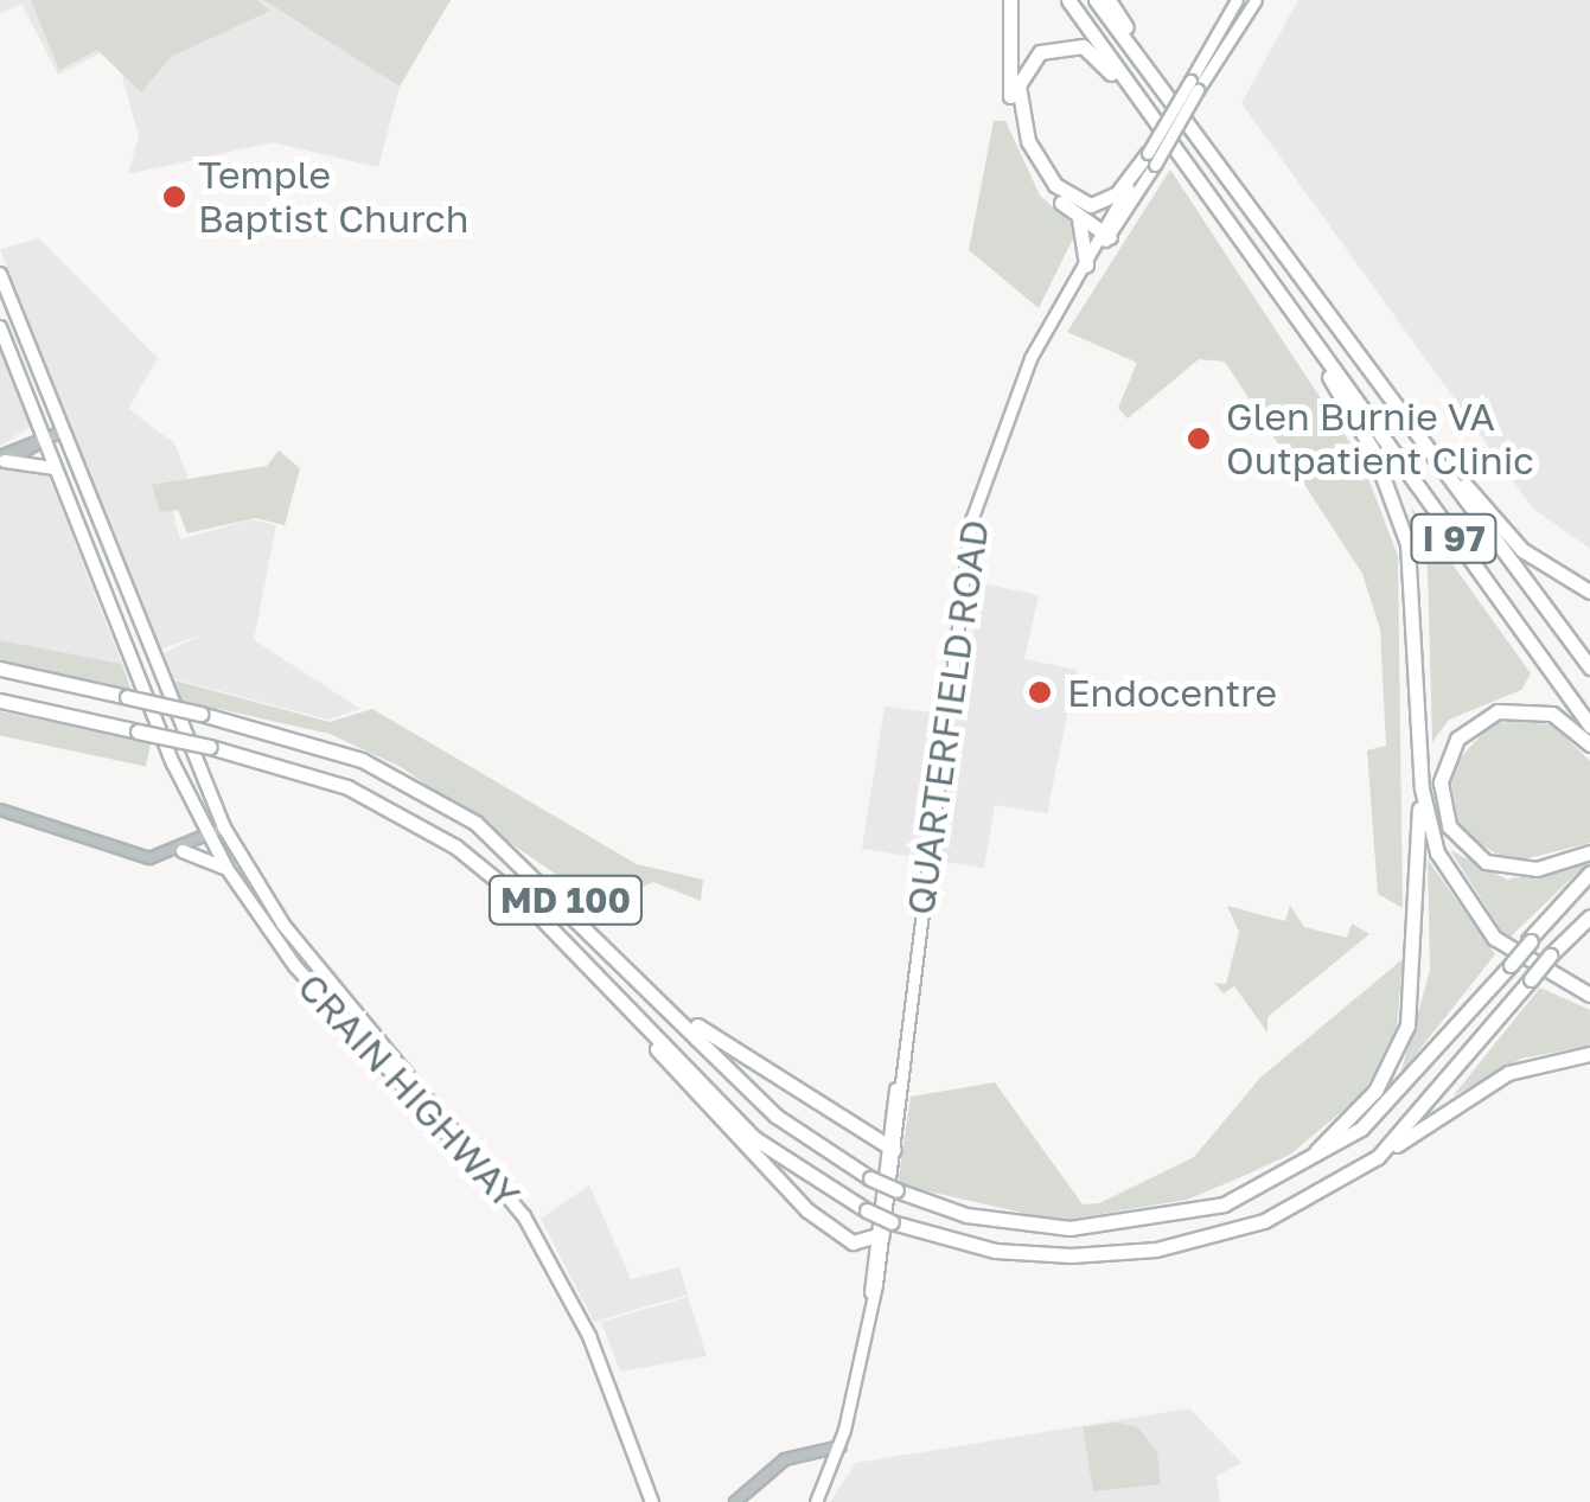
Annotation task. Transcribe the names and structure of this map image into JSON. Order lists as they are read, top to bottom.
{
  "streets": {
    "highway": ["I 97", "MD 100"],
    "main road": ["QUARTERFIELD ROAD", "CRAIN HIGHWAY"]
  },
  "crossings": [
    ["QUARTERFIELD ROAD", "MD 100"]
  ],
  "places": ["Temple Baptist Church", "Glen Burnie VA Outpatient Clinic", "Endocentre"]
}
